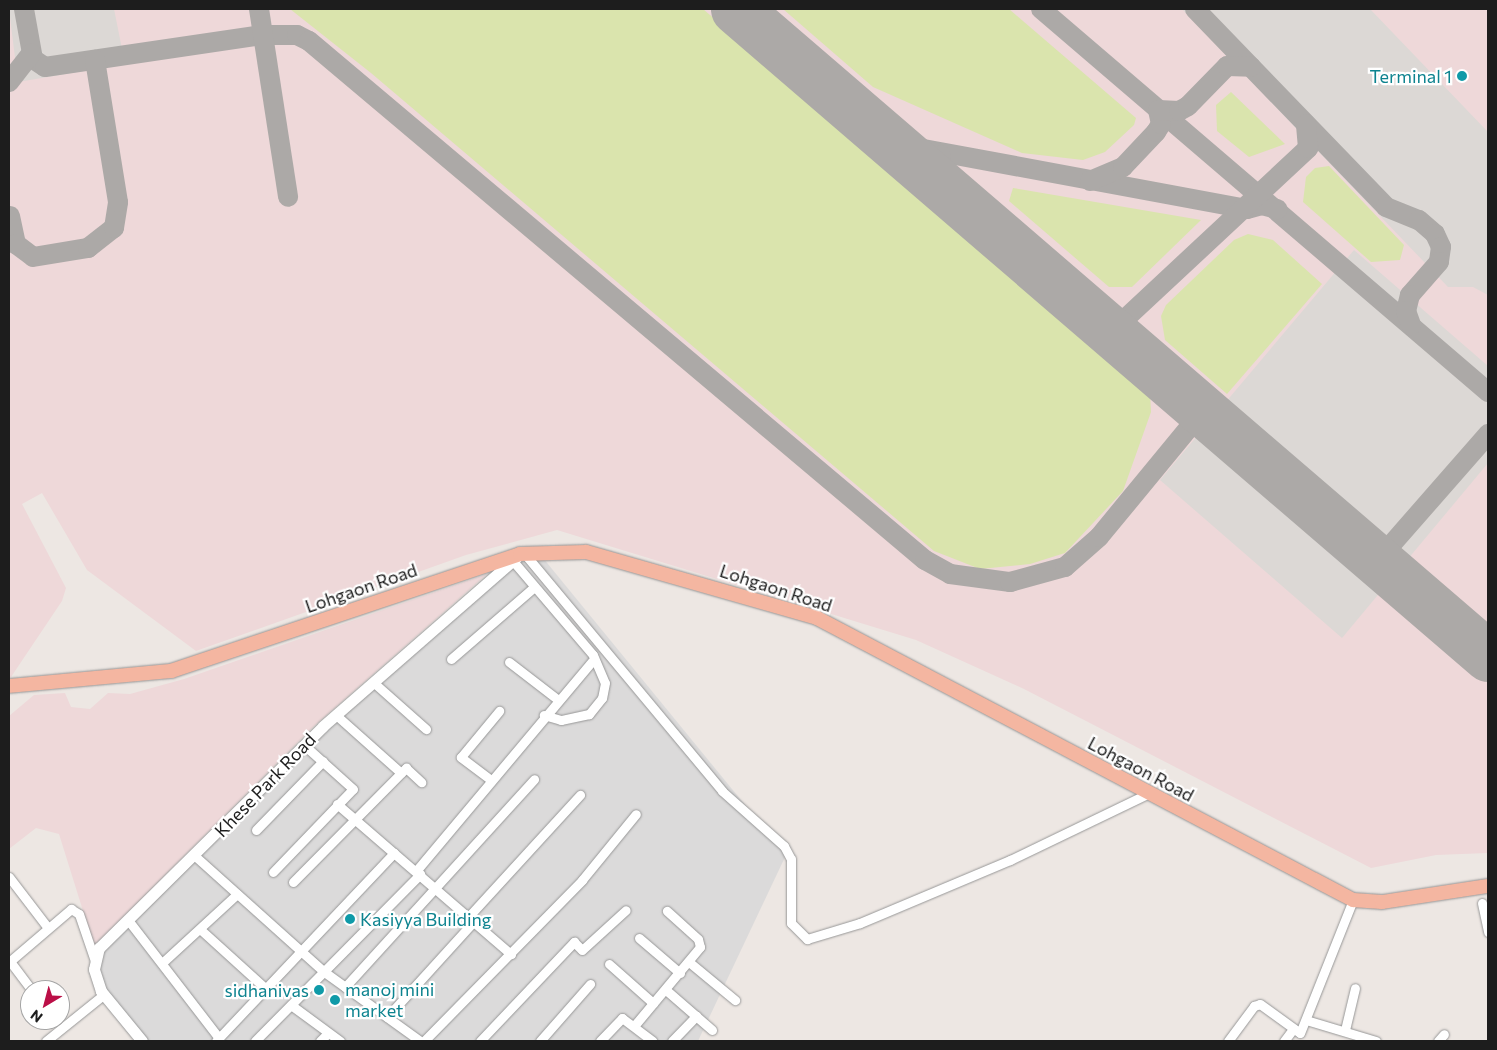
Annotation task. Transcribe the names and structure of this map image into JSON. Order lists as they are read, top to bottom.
{
  "streets": {
    "main road": ["Lohgaon Road"],
    "street": ["Khese Park Road"]
  },
  "crossings": [
    ["Lohgaon Road", "Khese Park Road"]
  ],
  "places": [
    "Terminal 1",
    "Kasiyya Building",
    "sidhanivas",
    "manoj mini market"
  ],
  "north": "bottom left"
}
